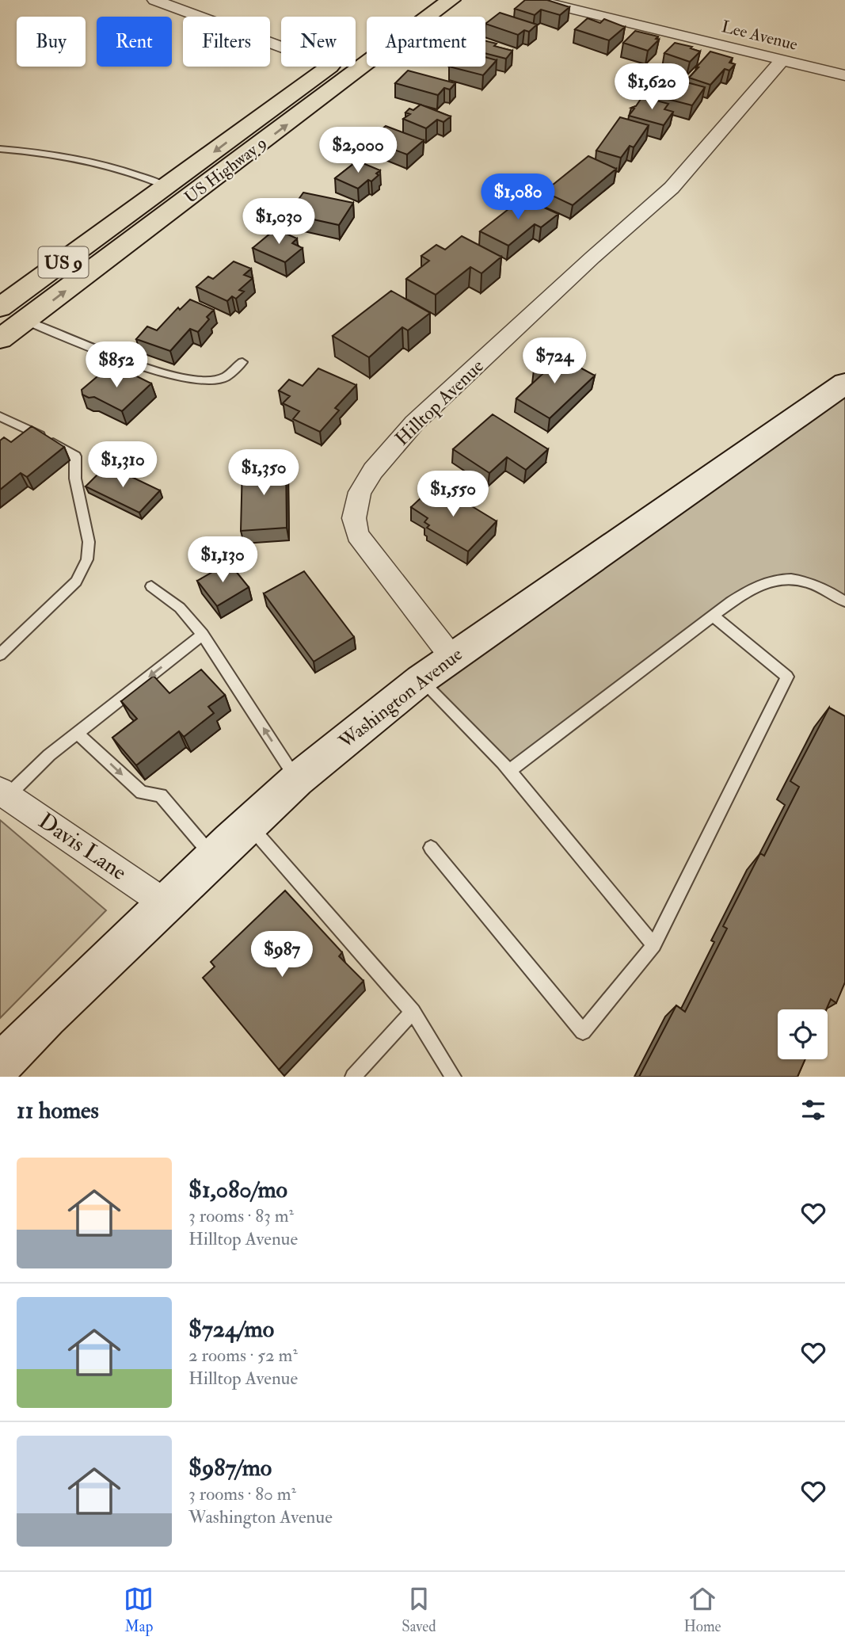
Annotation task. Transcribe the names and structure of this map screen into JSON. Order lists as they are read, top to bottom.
{
  "streets": {
    "highway": ["US Highway 9", "US 9"],
    "main road": ["Washington Avenue"],
    "street": ["Lee Avenue", "Hilltop Avenue", "Davis Lane"]
  },
  "crossings": [
    ["Lee Avenue", "Hilltop Avenue"],
    ["Hilltop Avenue", "Washington Avenue"],
    ["Washington Avenue", "Davis Lane"]
  ],
  "page": {
    "chip": [
      "Buy",
      "Rent",
      "Filters",
      "New",
      "Apartment"
    ],
    "price": [
      "$1,620",
      "$2,000",
      "$1,080",
      "$1,030",
      "$724",
      "$852",
      "$1,310",
      "$1,350",
      "$1,550",
      "$1,130",
      "$987"
    ],
    "heading": "11 homes",
    "list": [
      {
        "name": "$1,080/mo",
        "note": "3 rooms · 83 m² · Hilltop Avenue"
      },
      {
        "name": "$724/mo",
        "note": "2 rooms · 52 m² · Hilltop Avenue"
      },
      {
        "name": "$987/mo",
        "note": "3 rooms · 80 m² · Washington Avenue"
      }
    ],
    "tabs": ["Map", "Saved", "Home"]
  }
}
